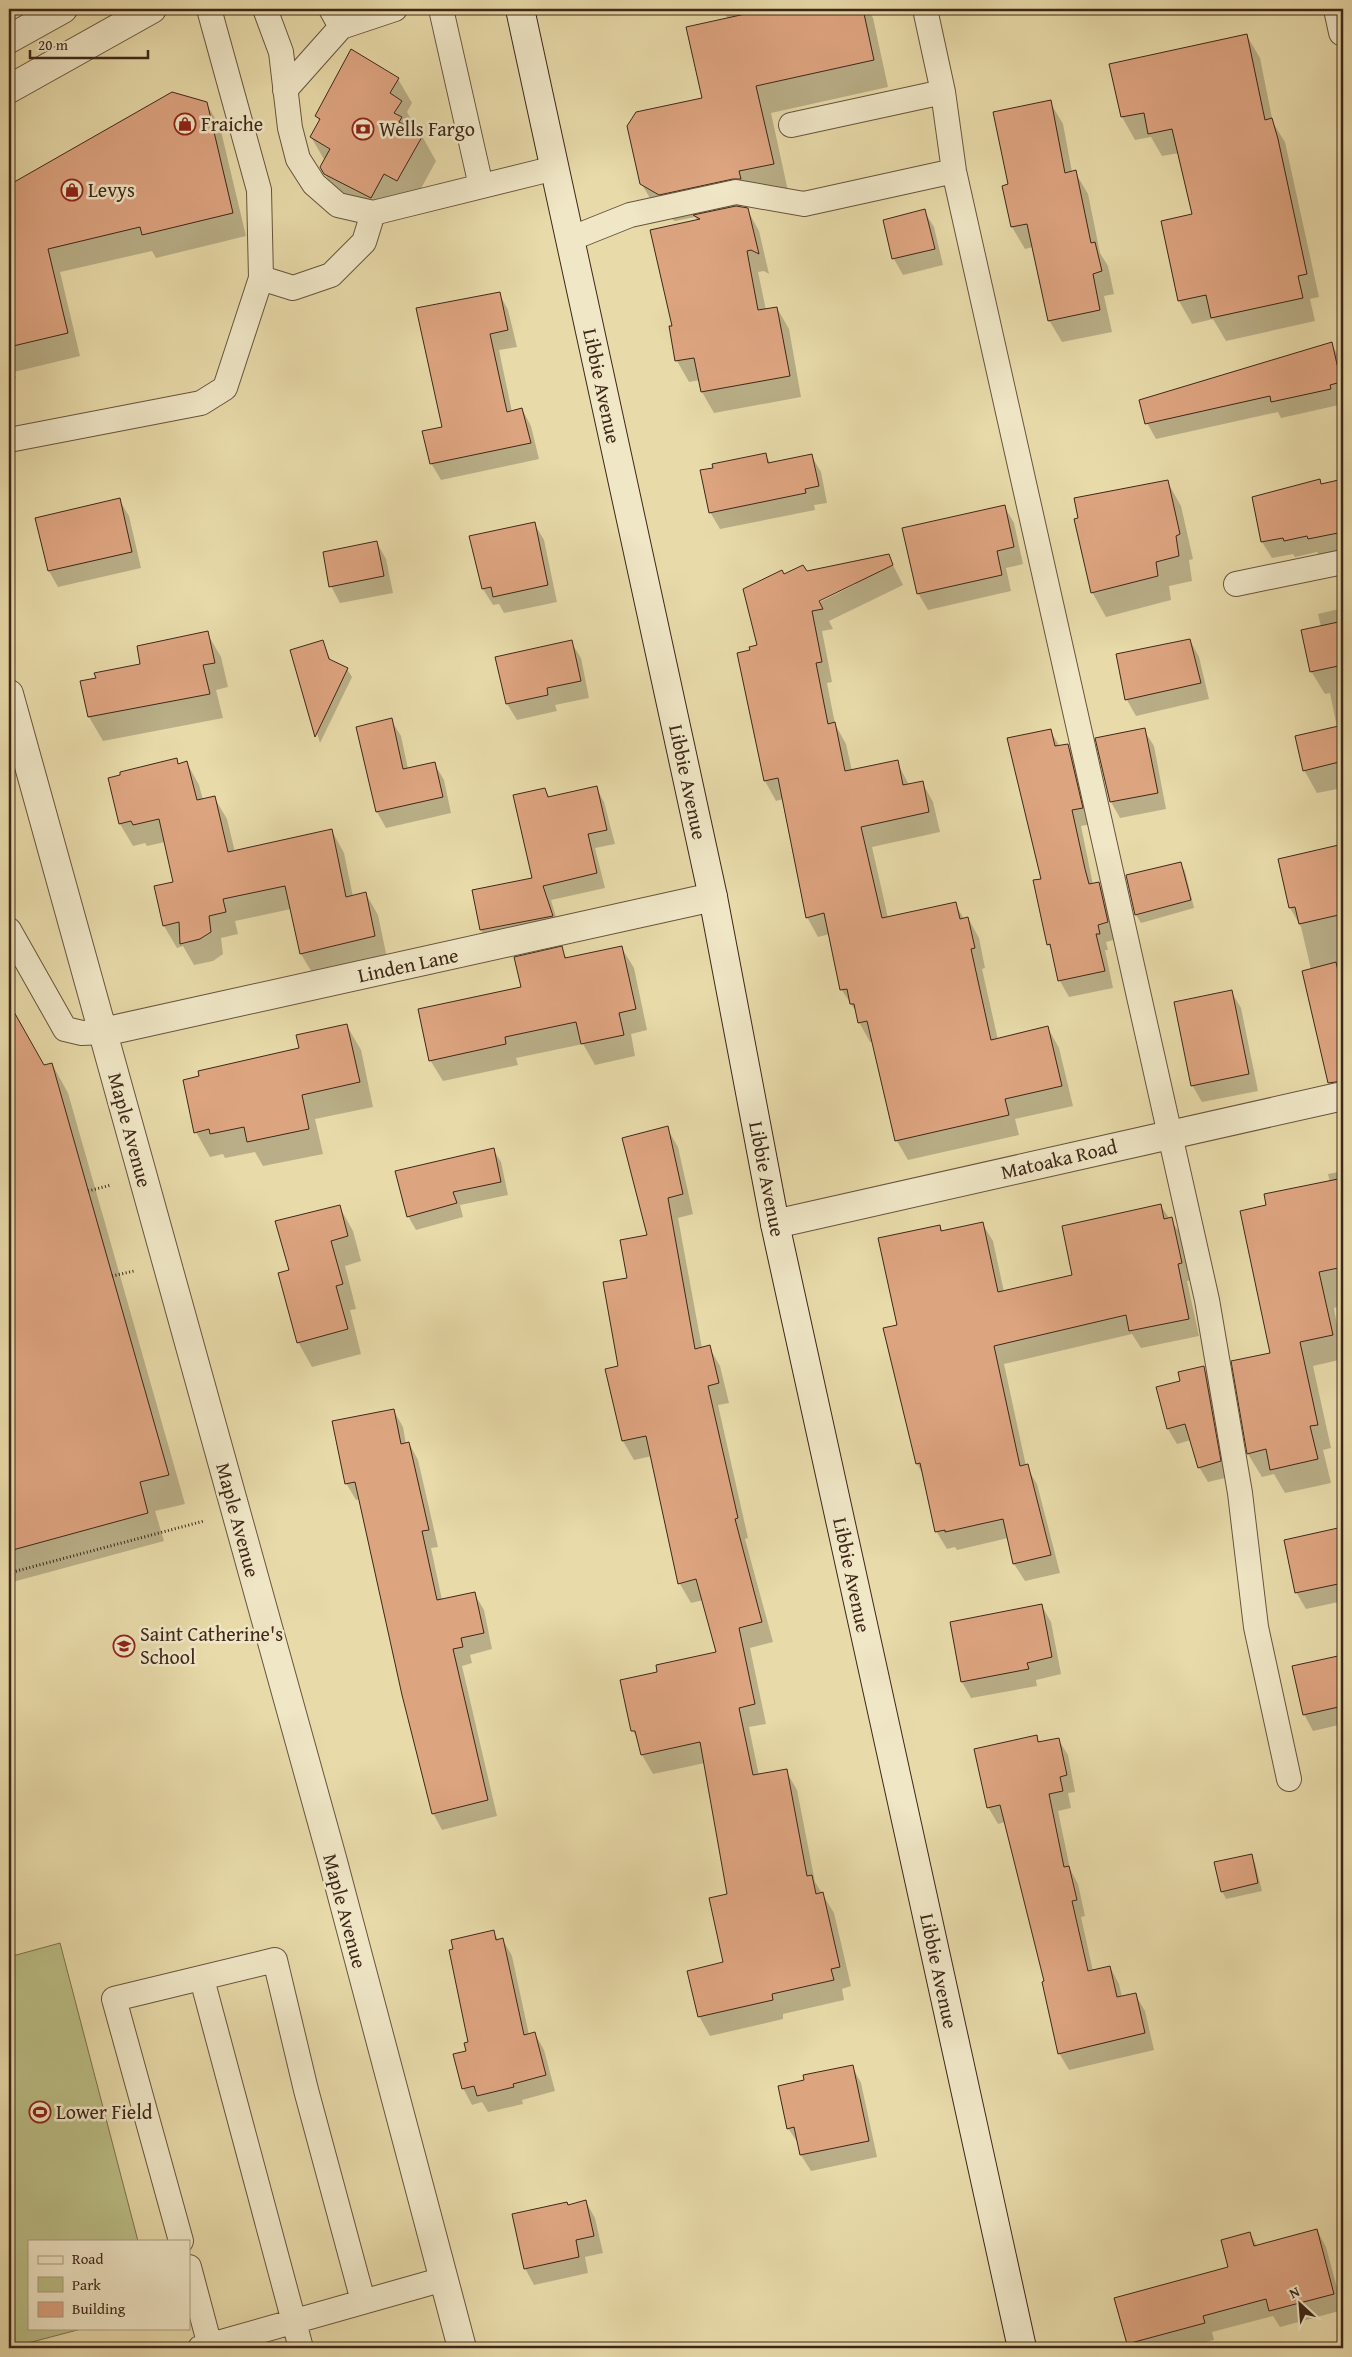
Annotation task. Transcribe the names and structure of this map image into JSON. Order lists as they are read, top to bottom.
{
  "streets": {
    "street": [
      "Libbie Avenue",
      "Linden Lane",
      "Maple Avenue",
      "Matoaka Road"
    ]
  },
  "crossings": [
    ["Libbie Avenue", "Linden Lane"],
    ["Libbie Avenue", "Matoaka Road"],
    ["Linden Lane", "Maple Avenue"]
  ],
  "places": {
    "shop": ["Fraiche", "Levys"],
    "bank": ["Wells Fargo"],
    "school or university": ["Saint Catherine's School"],
    "sports": ["Lower Field"]
  },
  "legend": ["Road", "Park", "Building"],
  "scale_bar": "20 m",
  "north": "top left"
}
